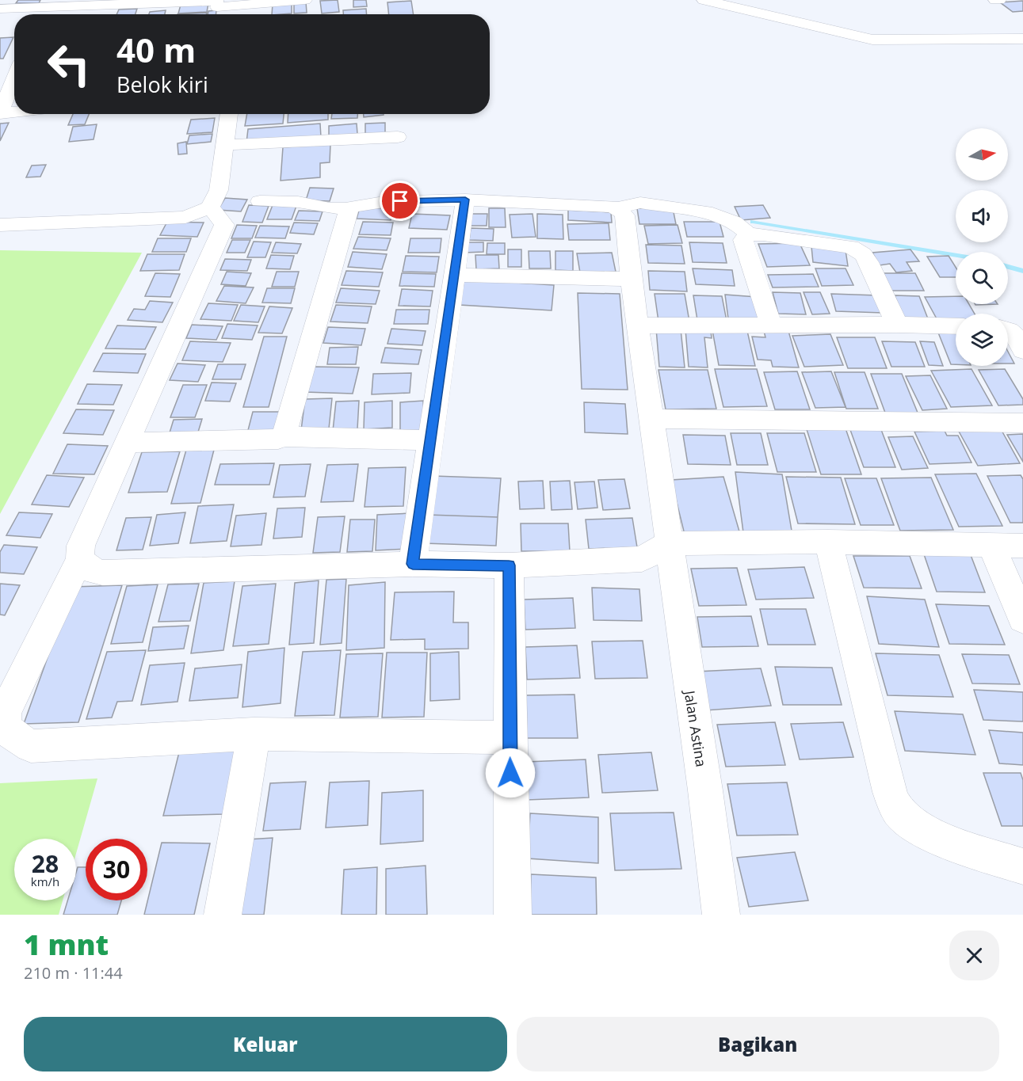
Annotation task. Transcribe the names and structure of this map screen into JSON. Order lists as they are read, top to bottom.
{
  "streets": {
    "street": ["Jalan Astina"]
  },
  "north": "right",
  "page": {
    "turn": ["40 m", "Belok kiri"],
    "speed": "28 km/h",
    "limit": "30",
    "heading": ["1 mnt", "210 m · 11:44"],
    "buttons": ["Keluar", "Bagikan"]
  }
}
